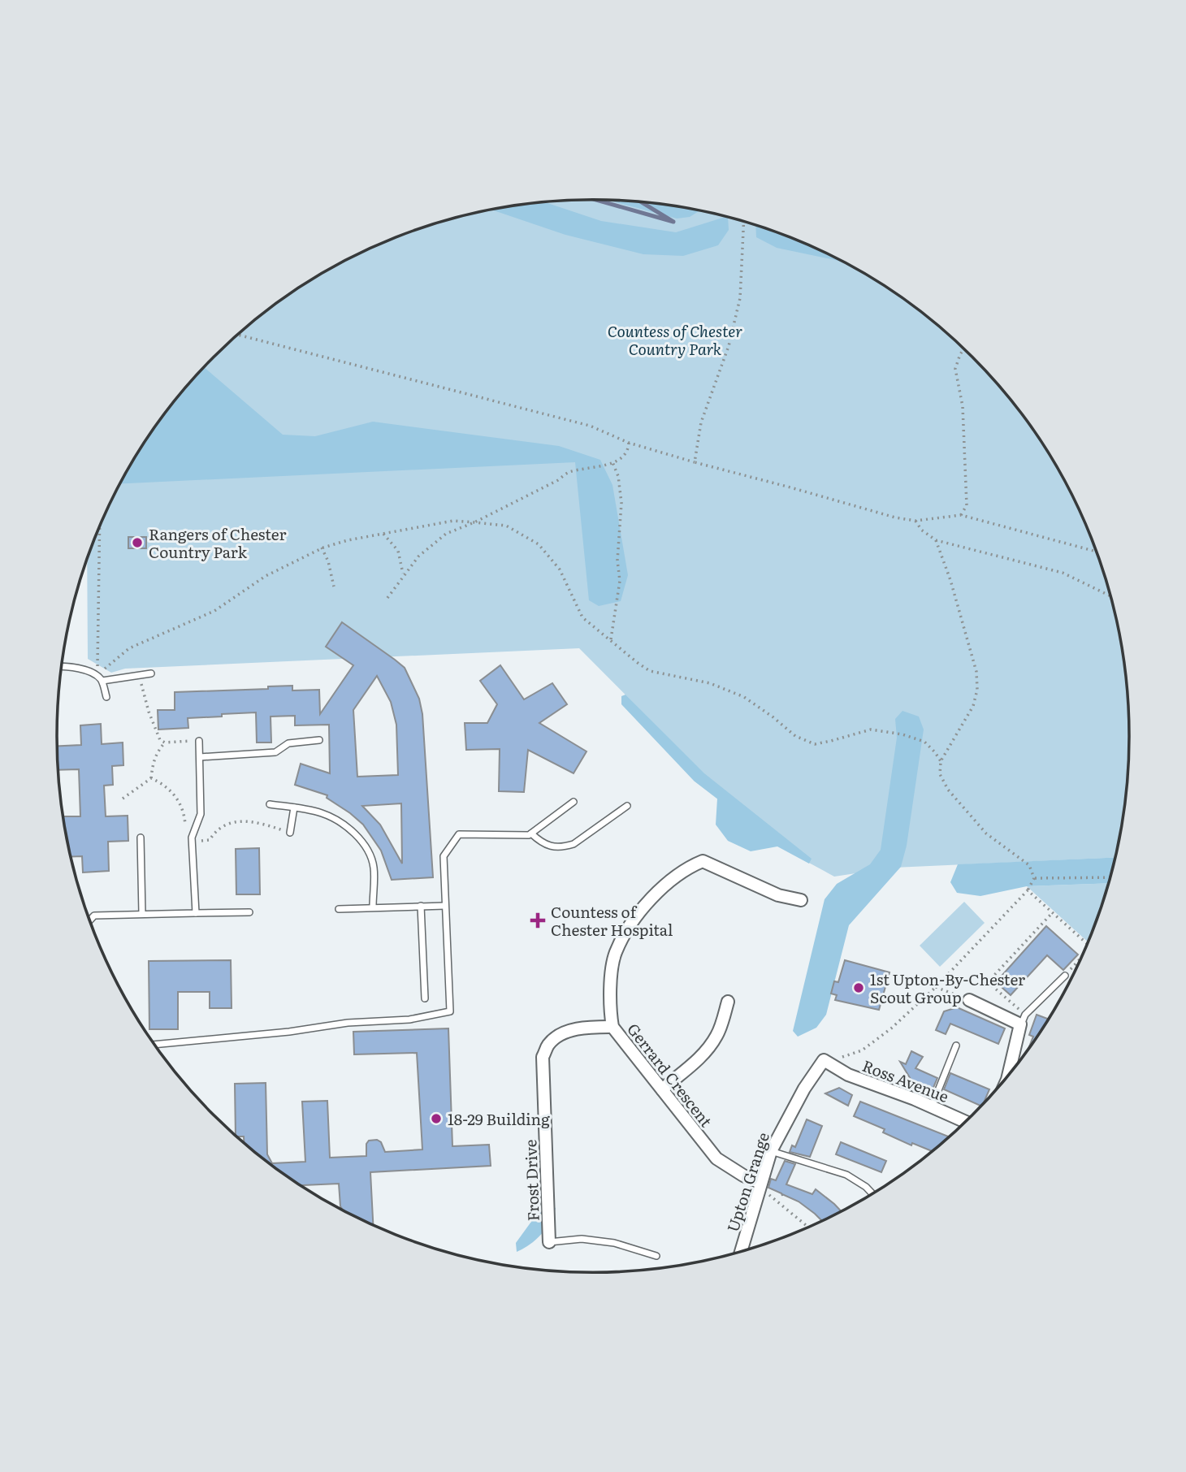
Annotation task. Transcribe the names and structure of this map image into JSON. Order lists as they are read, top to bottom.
{
  "streets": {
    "street": [
      "Gerrard Crescent",
      "Ross Avenue",
      "Frost Drive",
      "Upton Grange"
    ]
  },
  "crossings": [
    ["Gerrard Crescent", "Frost Drive"],
    ["Gerrard Crescent", "Upton Grange"],
    ["Ross Avenue", "Upton Grange"]
  ],
  "parks": ["Countess of Chester Country Park"],
  "places": {
    "other": ["Rangers of Chester Country Park", "1st Upton-By-Chester Scout Group", "18-29 Building"],
    "health": ["Countess of Chester Hospital"]
  }
}
